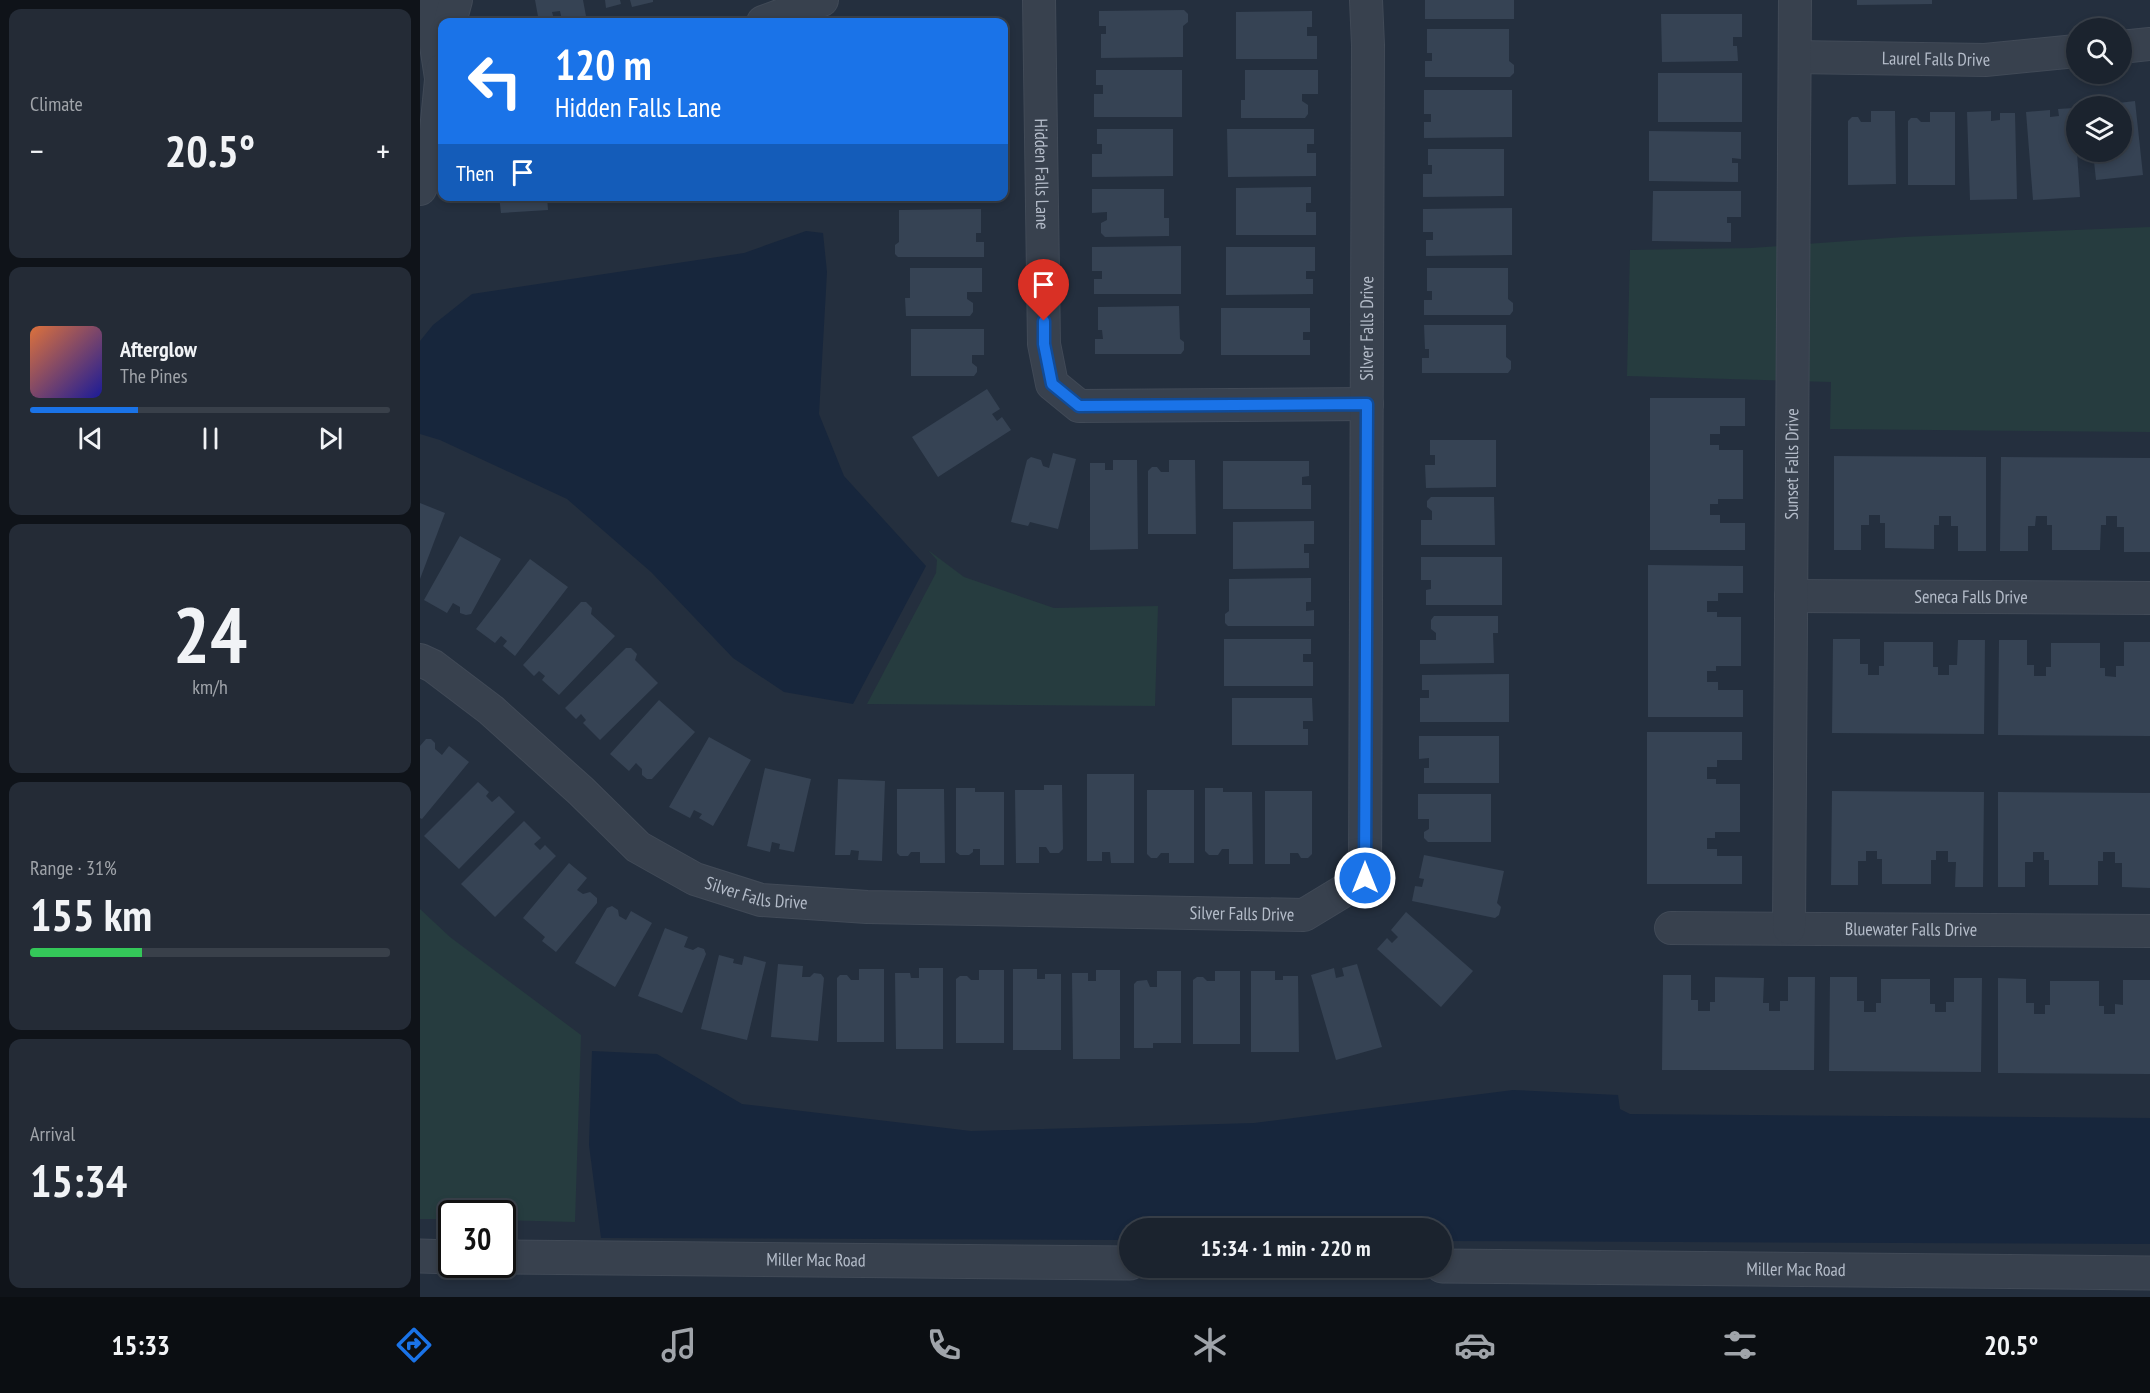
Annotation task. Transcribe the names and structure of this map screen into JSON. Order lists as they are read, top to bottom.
{
  "streets": {
    "street": [
      "Laurel Falls Drive",
      "Hidden Falls Lane",
      "Silver Falls Drive",
      "Sunset Falls Drive",
      "Seneca Falls Drive",
      "Bluewater Falls Drive",
      "Miller Mac Road"
    ]
  },
  "crossings": [
    ["Laurel Falls Drive", "Sunset Falls Drive"],
    ["Hidden Falls Lane", "Silver Falls Drive"],
    ["Sunset Falls Drive", "Seneca Falls Drive"],
    ["Sunset Falls Drive", "Bluewater Falls Drive"]
  ],
  "page": {
    "tile": [
      "Climate",
      ["24", "km/h"],
      ["Range · 31%", "155 km"],
      ["Arrival", "15:34"]
    ],
    "turn": ["120 m", "Hidden Falls Lane"],
    "heat": ["−", "20.5°", "+"],
    "then": "Then",
    "song": ["Afterglow", "The Pines"],
    "limit": "30",
    "trip": "15:34 · 1 min · 220 m",
    "tabs": ["15:33", "20.5°"]
  }
}
